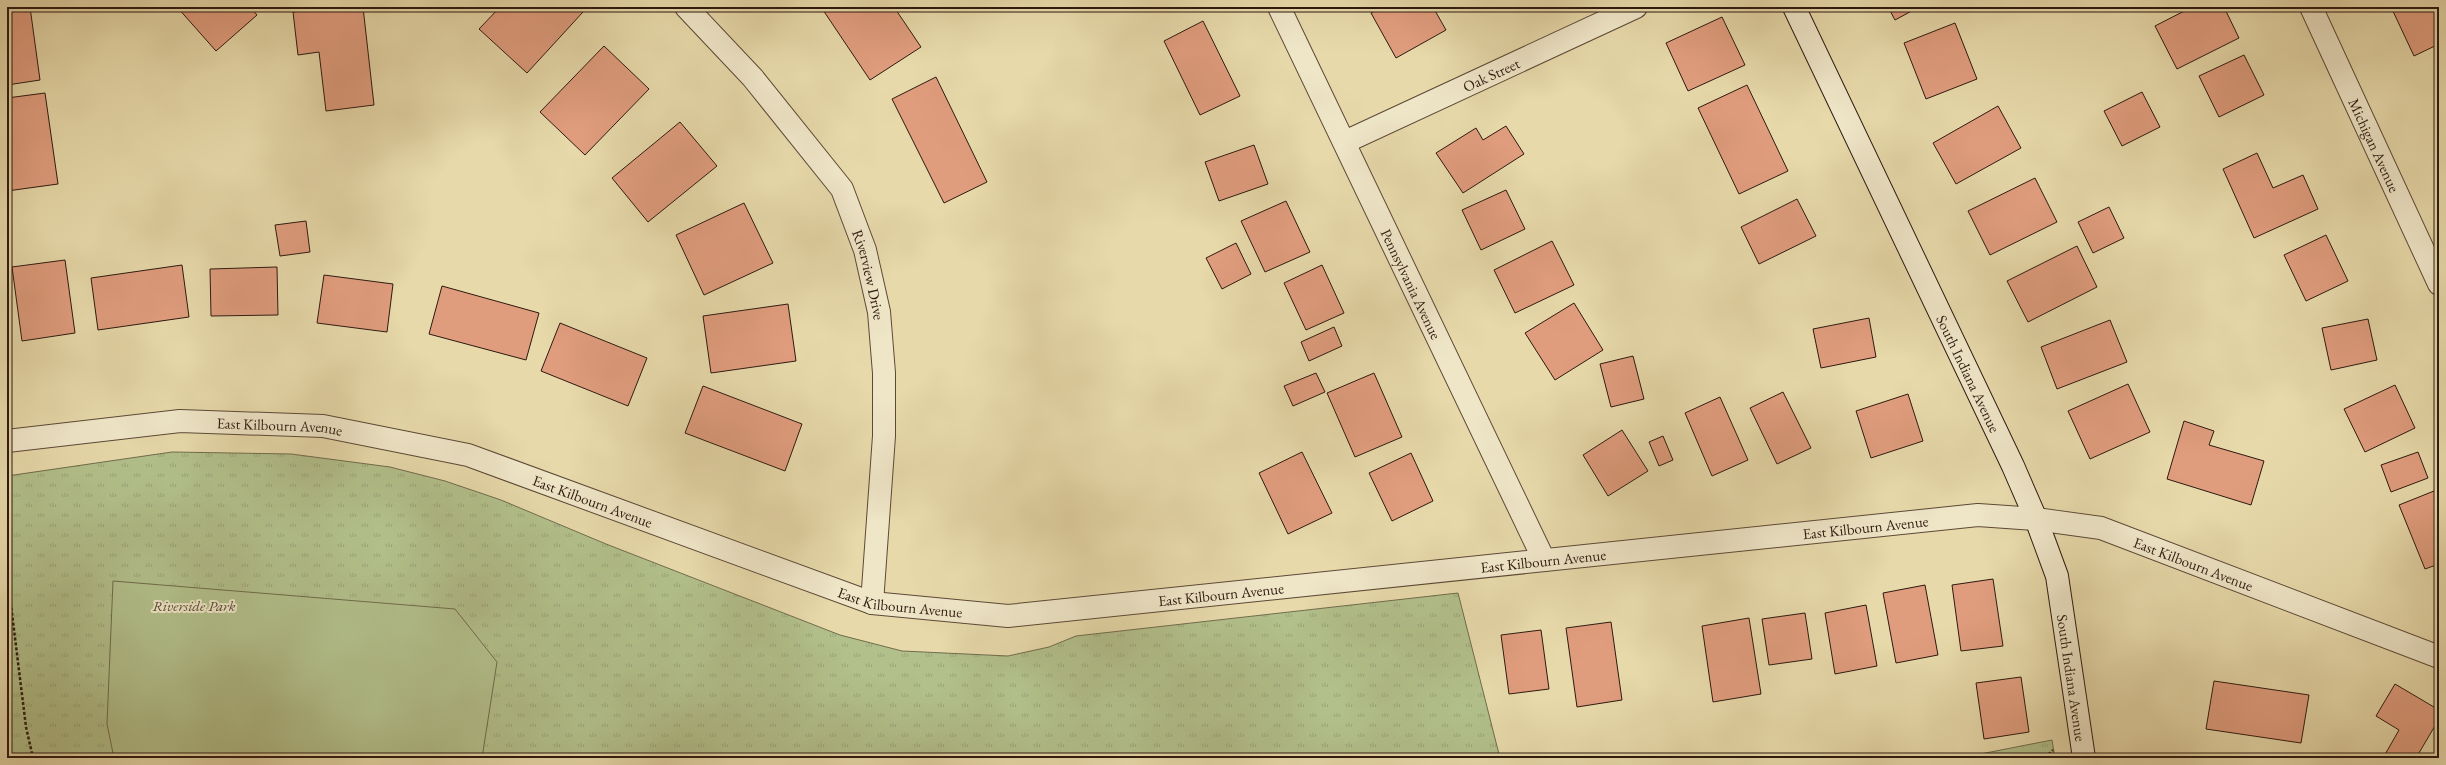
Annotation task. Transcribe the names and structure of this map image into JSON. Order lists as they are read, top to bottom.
{
  "streets": {
    "street": [
      "Oak Street",
      "Michigan Avenue",
      "Riverview Drive",
      "Pennsylvania Avenue",
      "South Indiana Avenue",
      "East Kilbourn Avenue"
    ]
  },
  "crossings": [
    ["Oak Street", "Pennsylvania Avenue"],
    ["Riverview Drive", "East Kilbourn Avenue"],
    ["Pennsylvania Avenue", "East Kilbourn Avenue"],
    ["South Indiana Avenue", "East Kilbourn Avenue"]
  ],
  "parks": ["Riverside Park"]
}
